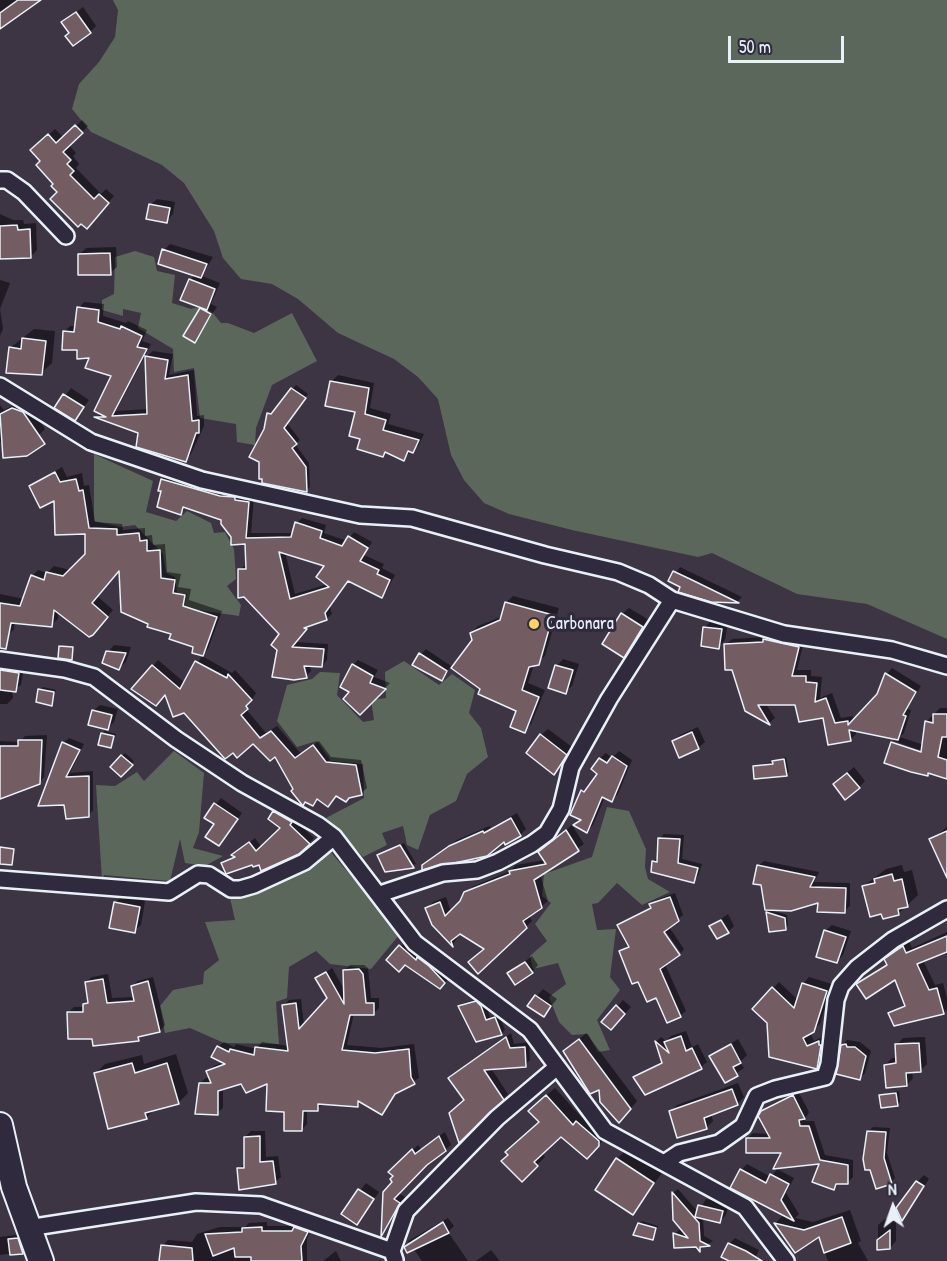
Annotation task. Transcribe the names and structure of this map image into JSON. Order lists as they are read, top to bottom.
{
  "places": ["Carbonara"],
  "scale_bar": "50 m",
  "north": "top"
}
